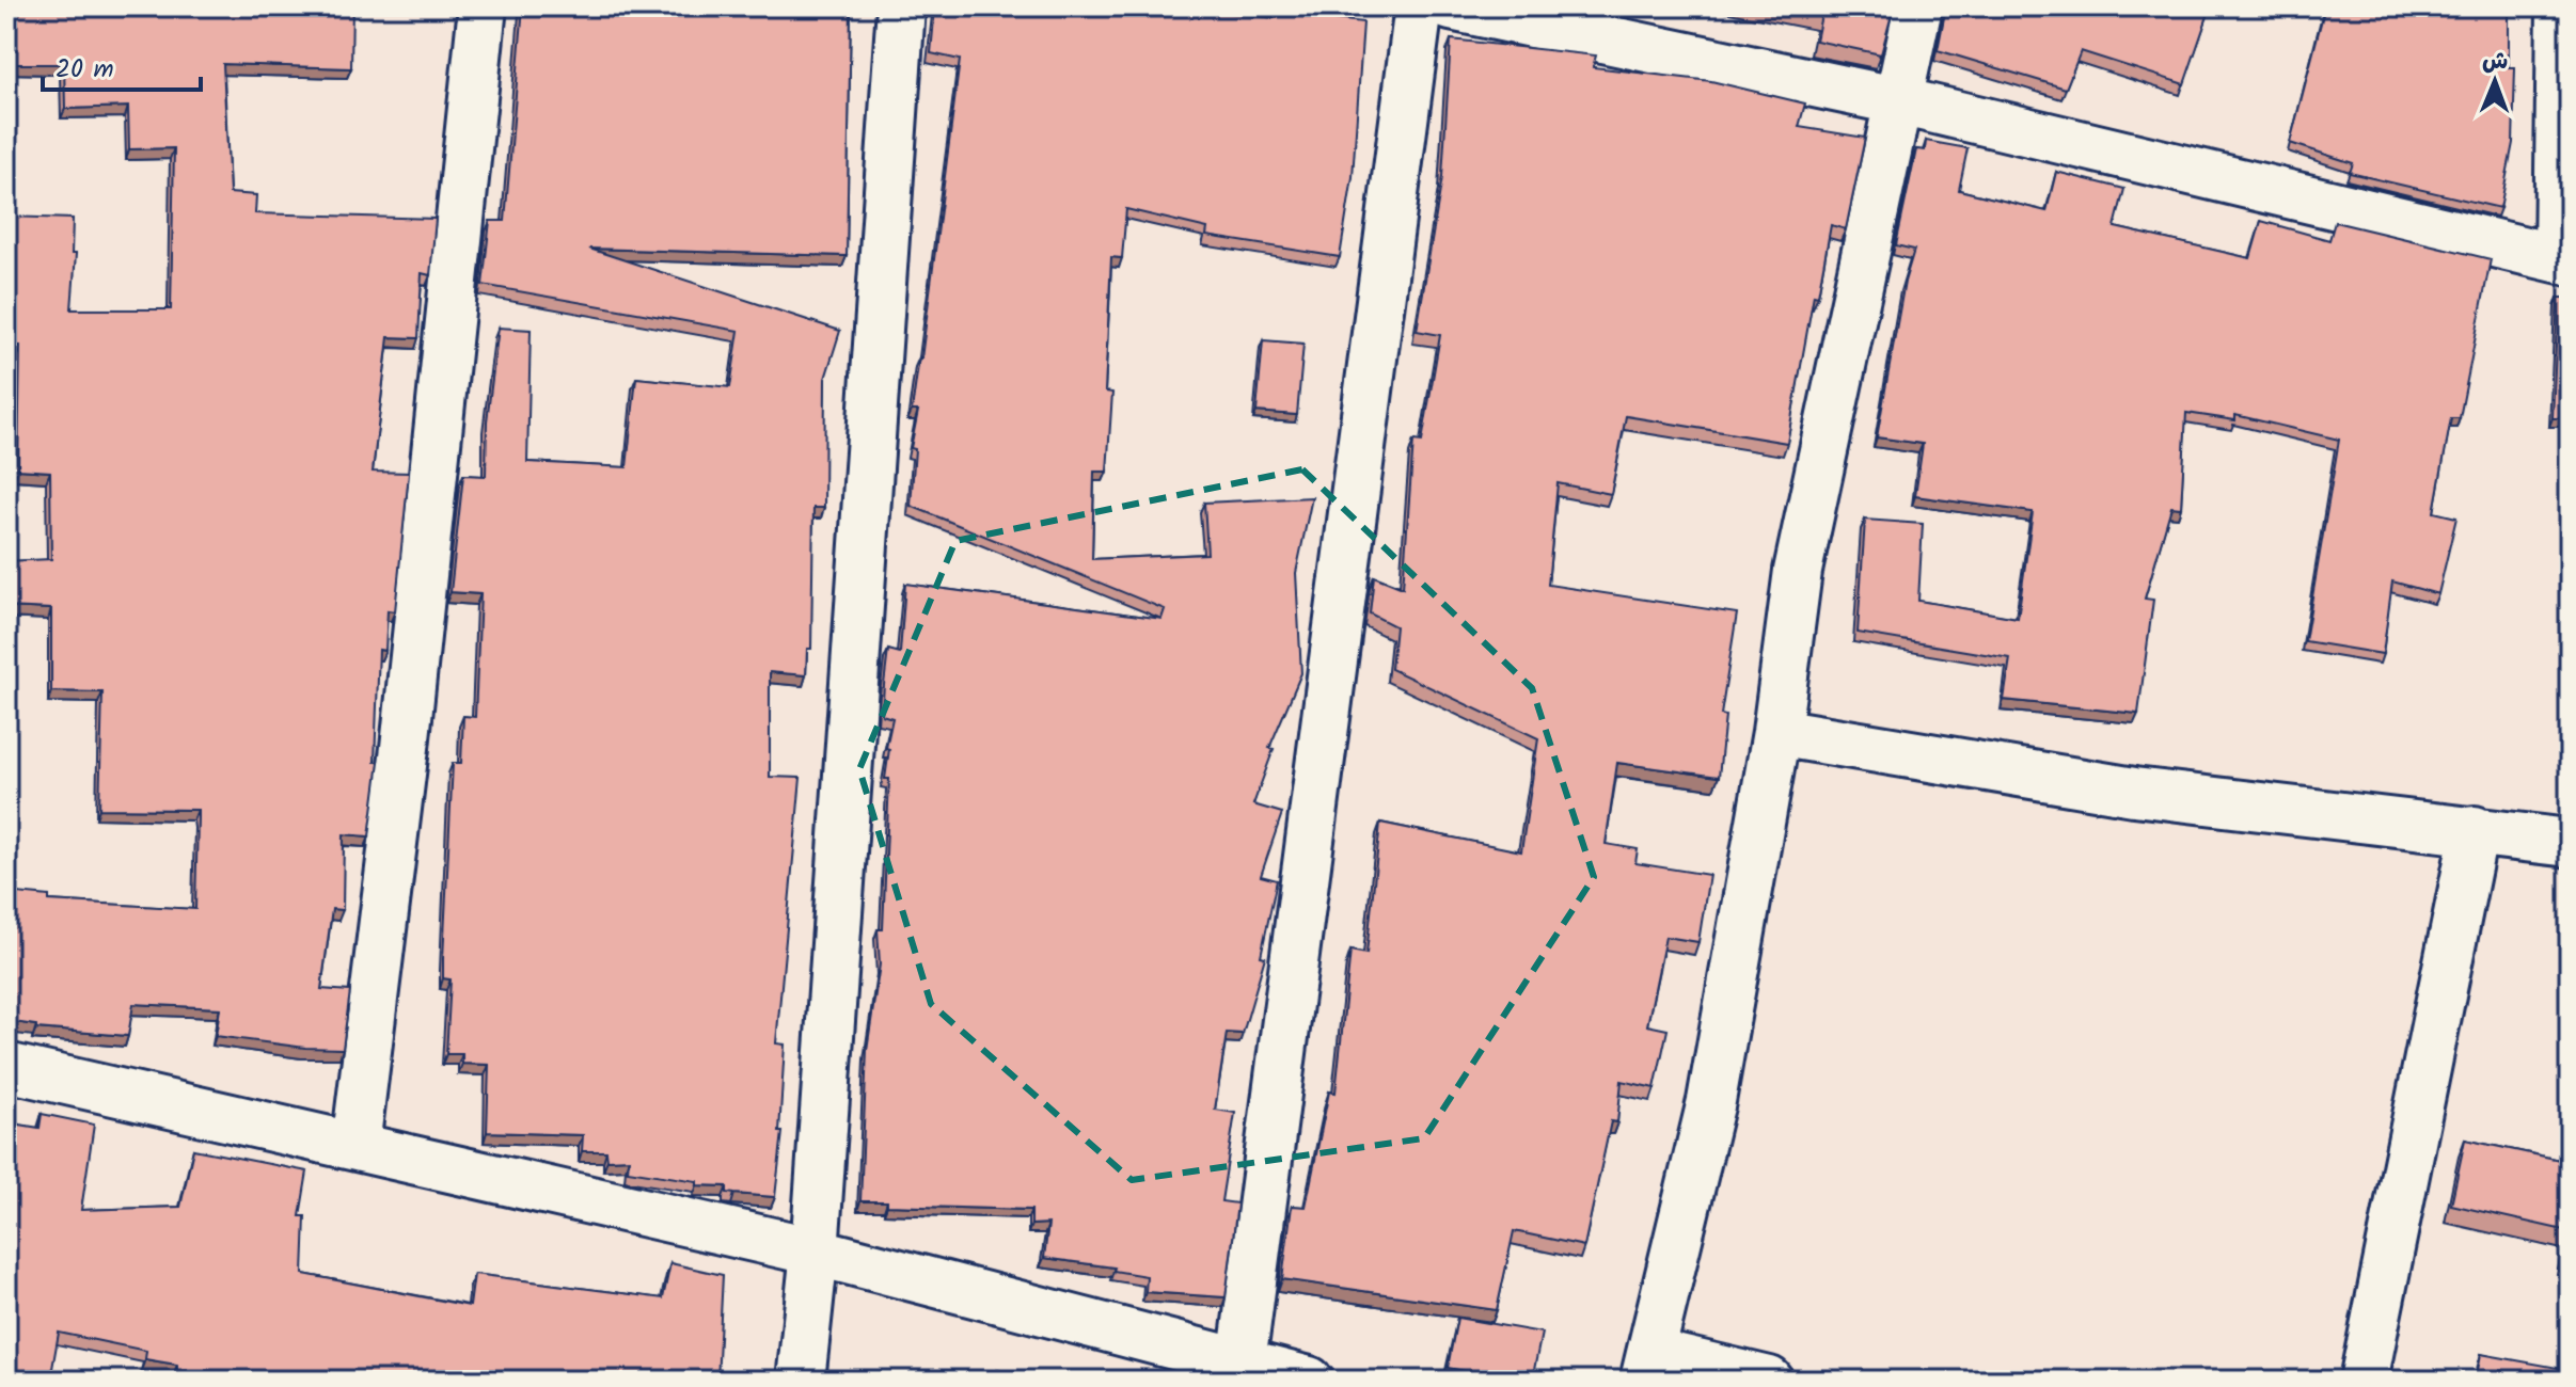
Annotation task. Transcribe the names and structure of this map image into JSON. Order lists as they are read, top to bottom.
{
  "scale_bar": "20 m",
  "north": "top"
}
